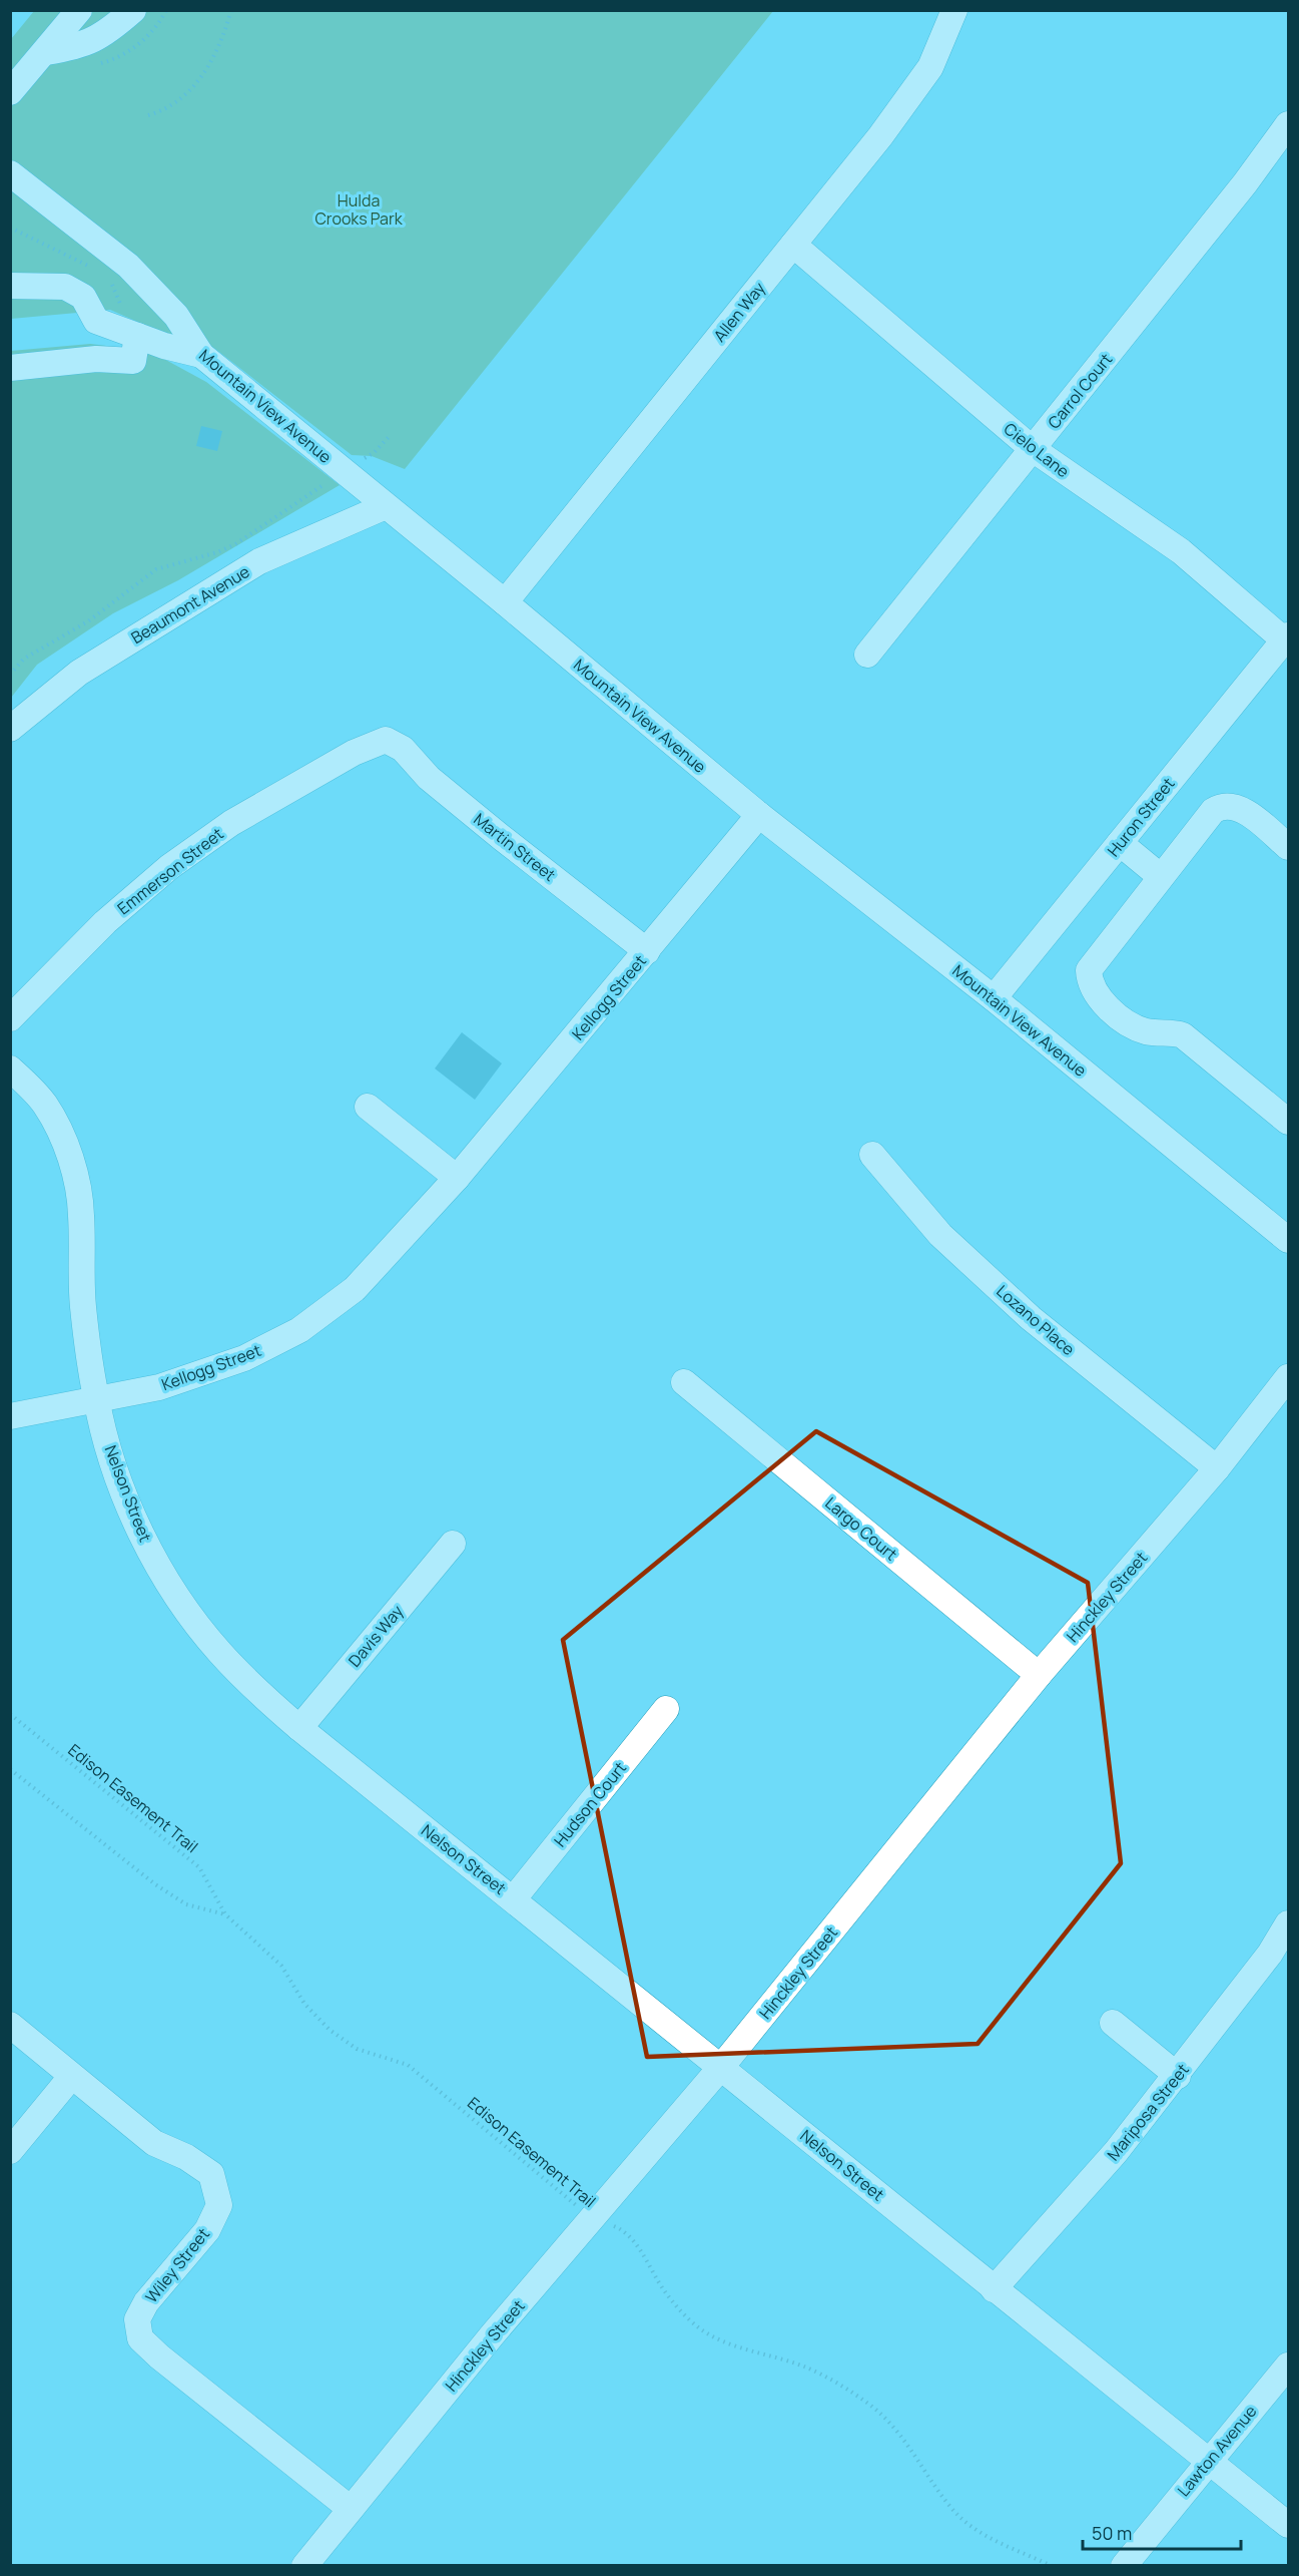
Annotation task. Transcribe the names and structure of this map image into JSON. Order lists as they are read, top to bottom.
{
  "streets": {
    "street": [
      "Allen Way",
      "Carrol Court",
      "Mountain View Avenue",
      "Cielo Lane",
      "Beaumont Avenue",
      "Huron Street",
      "Martin Street",
      "Emmerson Street",
      "Kellogg Street",
      "Lozano Place",
      "Nelson Street",
      "Largo Court",
      "Hinckley Street",
      "Davis Way",
      "Hudson Court",
      "Mariposa Street",
      "Wiley Street",
      "Lawton Avenue"
    ],
    "path": ["Edison Easement Trail"]
  },
  "crossings": [
    ["Allen Way", "Mountain View Avenue"],
    ["Allen Way", "Cielo Lane"],
    ["Carrol Court", "Cielo Lane"],
    ["Mountain View Avenue", "Beaumont Avenue"],
    ["Mountain View Avenue", "Huron Street"],
    ["Mountain View Avenue", "Kellogg Street"],
    ["Cielo Lane", "Huron Street"],
    ["Martin Street", "Emmerson Street"],
    ["Martin Street", "Kellogg Street"],
    ["Kellogg Street", "Nelson Street"],
    ["Lozano Place", "Hinckley Street"],
    ["Nelson Street", "Hinckley Street"],
    ["Nelson Street", "Davis Way"],
    ["Nelson Street", "Hudson Court"],
    ["Nelson Street", "Mariposa Street"],
    ["Nelson Street", "Lawton Avenue"],
    ["Largo Court", "Hinckley Street"],
    ["Hinckley Street", "Edison Easement Trail"],
    ["Hinckley Street", "Wiley Street"]
  ],
  "parks": ["Hulda Crooks Park"],
  "scale_bar": "50 m"
}
